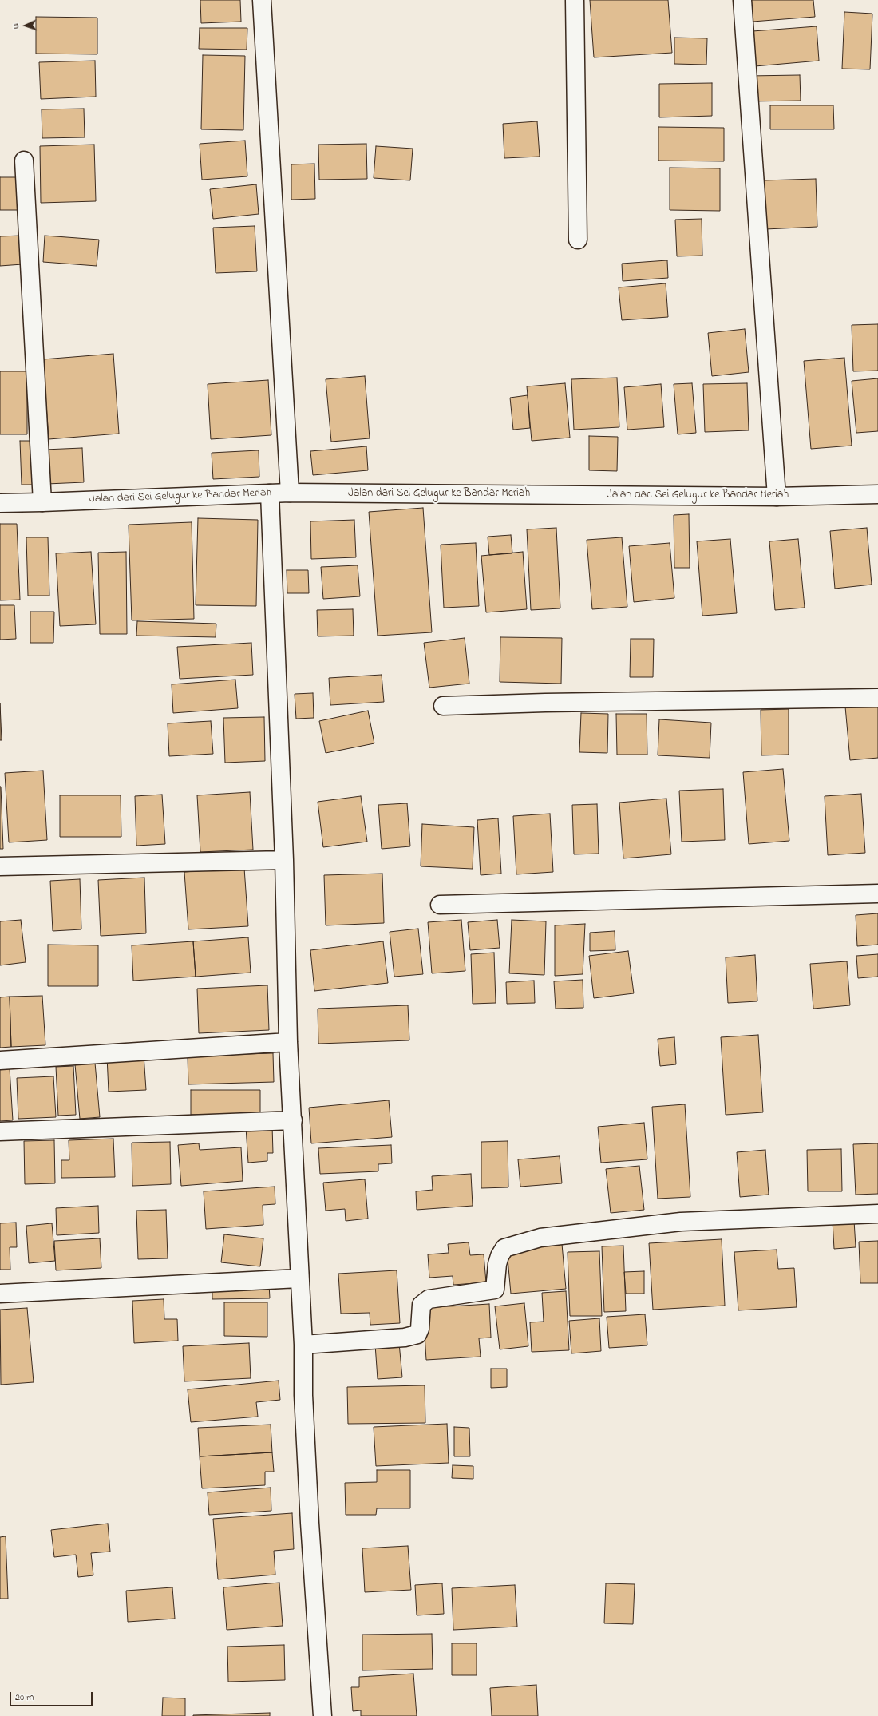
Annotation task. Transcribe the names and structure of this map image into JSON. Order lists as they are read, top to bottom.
{
  "streets": {
    "street": ["Jalan dari Sei Gelugur ke Bandar Meriah"]
  },
  "scale_bar": "20 m",
  "north": "left"
}
